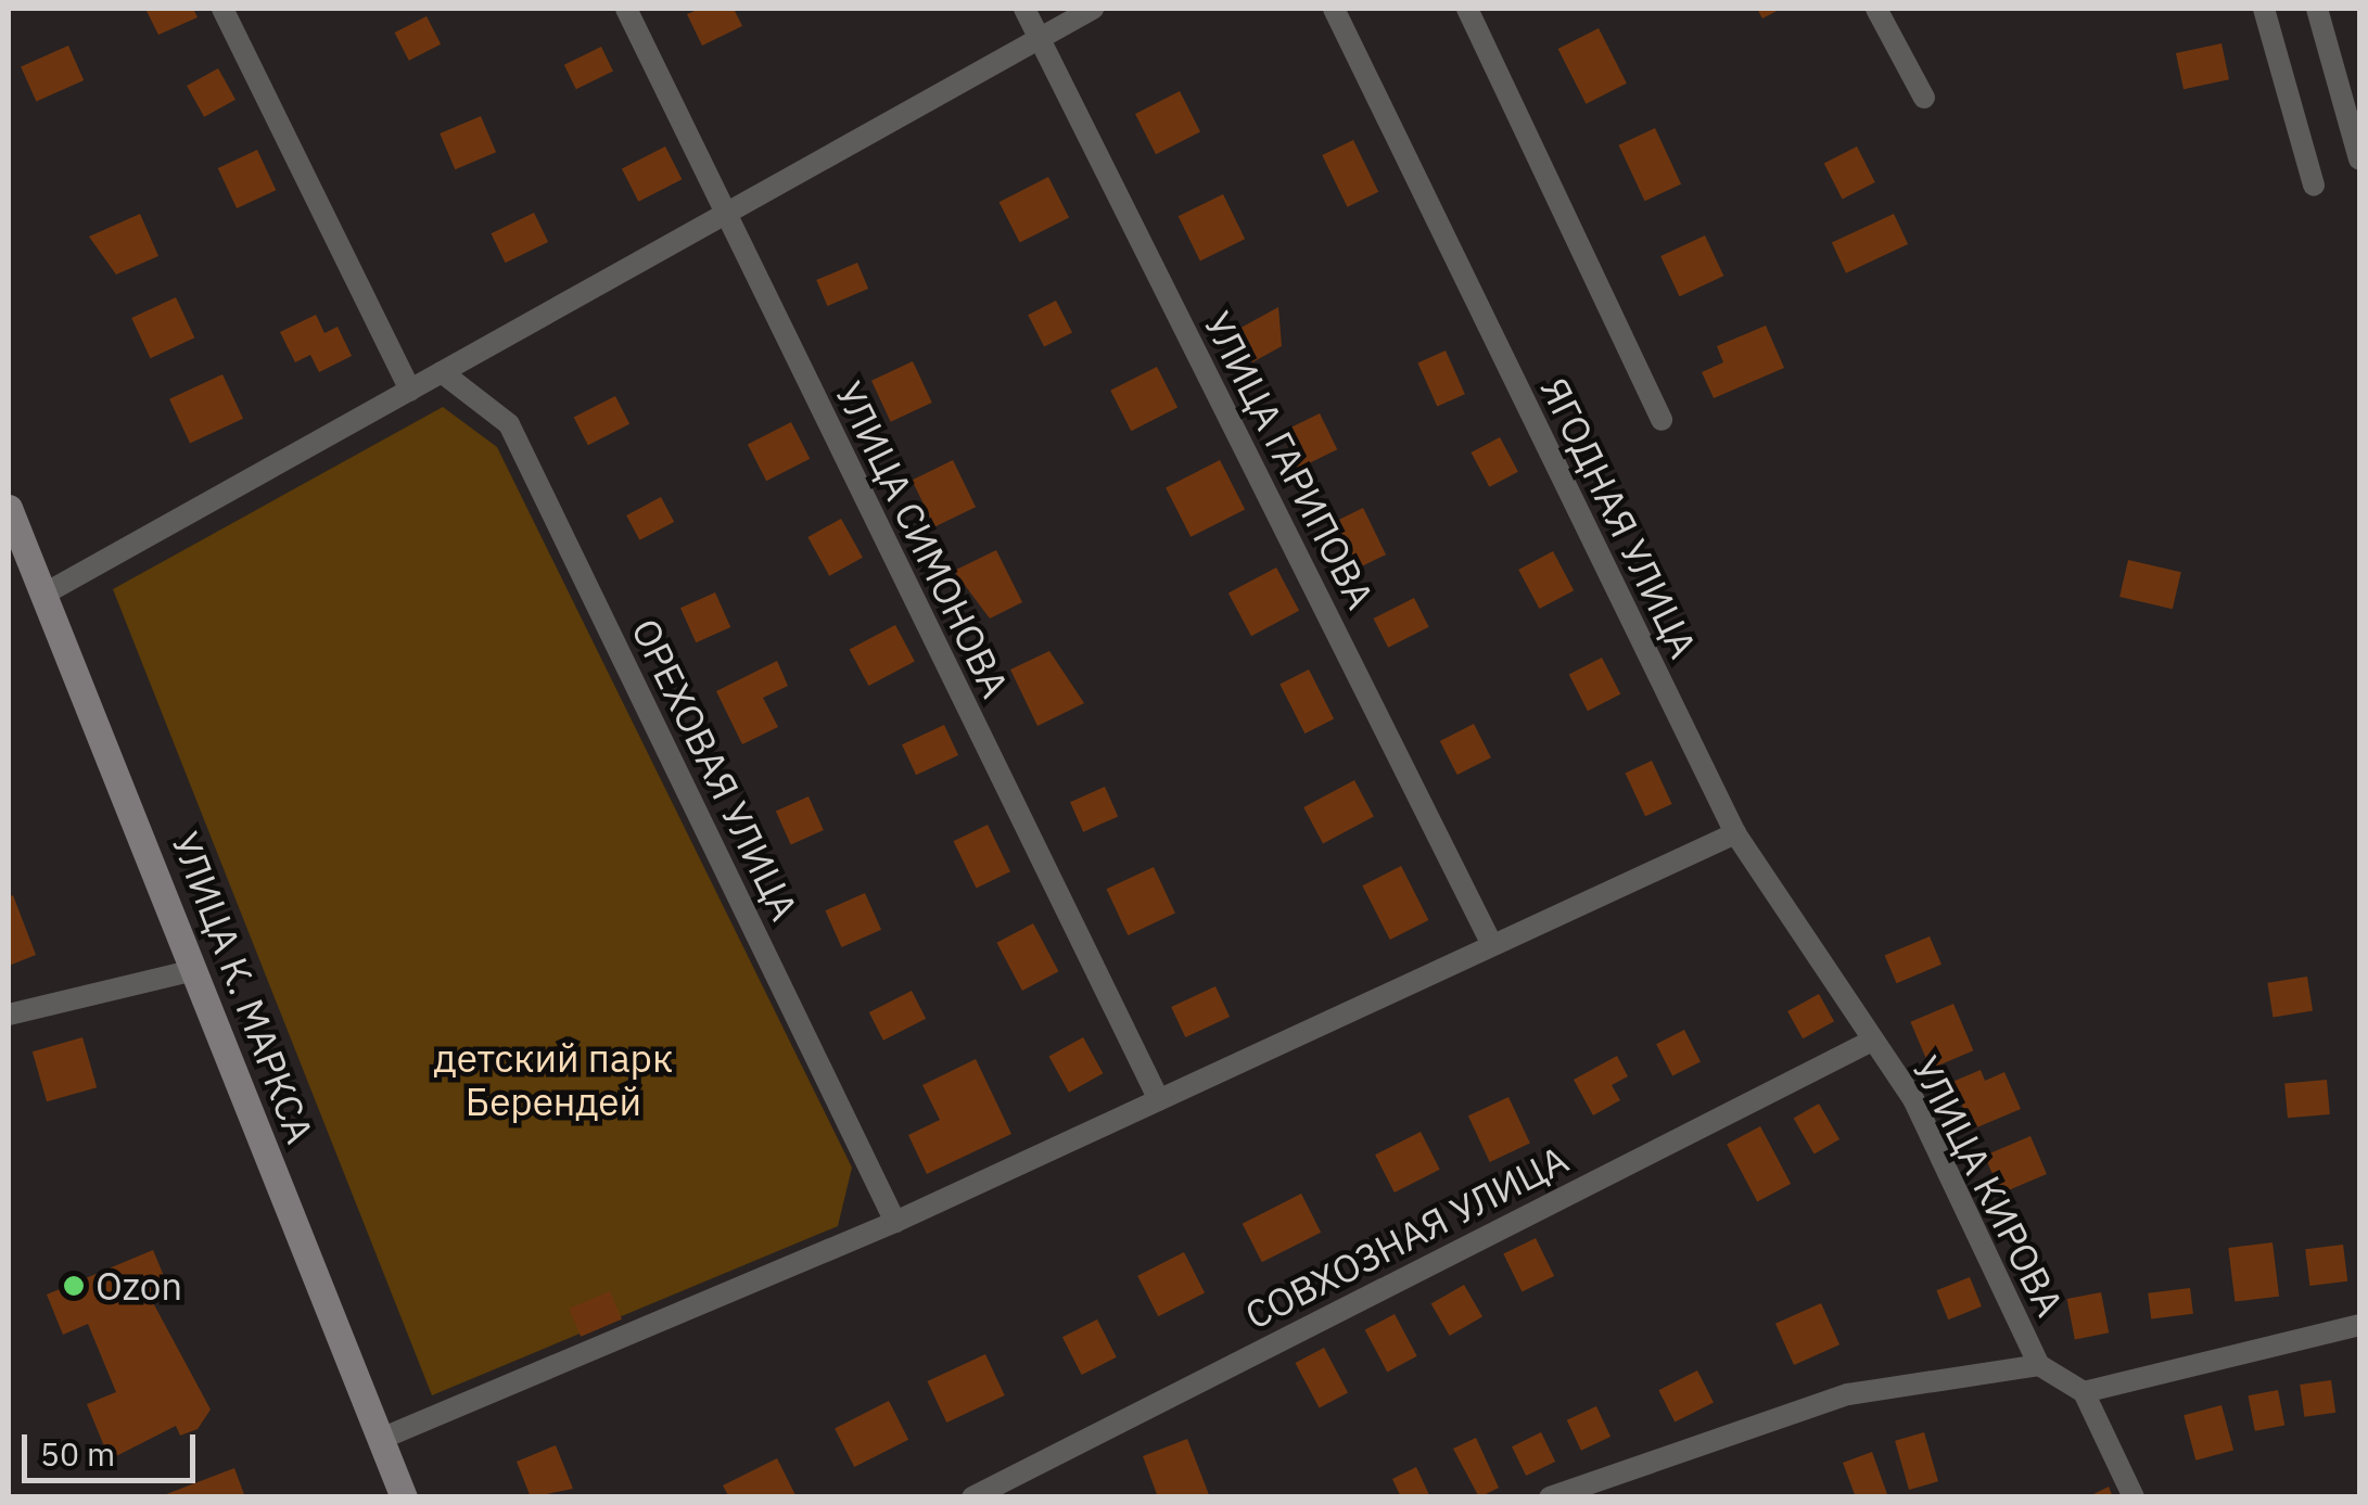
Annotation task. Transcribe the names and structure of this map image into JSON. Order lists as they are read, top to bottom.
{
  "streets": {
    "main road": ["УЛИЦА К. МАРКСА"],
    "street": [
      "УЛИЦА ГАРИПОВА",
      "ЯГОДНАЯ УЛИЦА",
      "УЛИЦА СИМОНОВА",
      "ОРЕХОВАЯ УЛИЦА",
      "УЛИЦА КИРОВА",
      "СОВХОЗНАЯ УЛИЦА"
    ]
  },
  "crossings": [
    ["ЯГОДНАЯ УЛИЦА", "УЛИЦА КИРОВА"],
    ["ЯГОДНАЯ УЛИЦА", "СОВХОЗНАЯ УЛИЦА"],
    ["УЛИЦА КИРОВА", "СОВХОЗНАЯ УЛИЦА"]
  ],
  "parks": ["детский парк Берендей"],
  "places": ["Ozon"],
  "scale_bar": "50 m"
}
